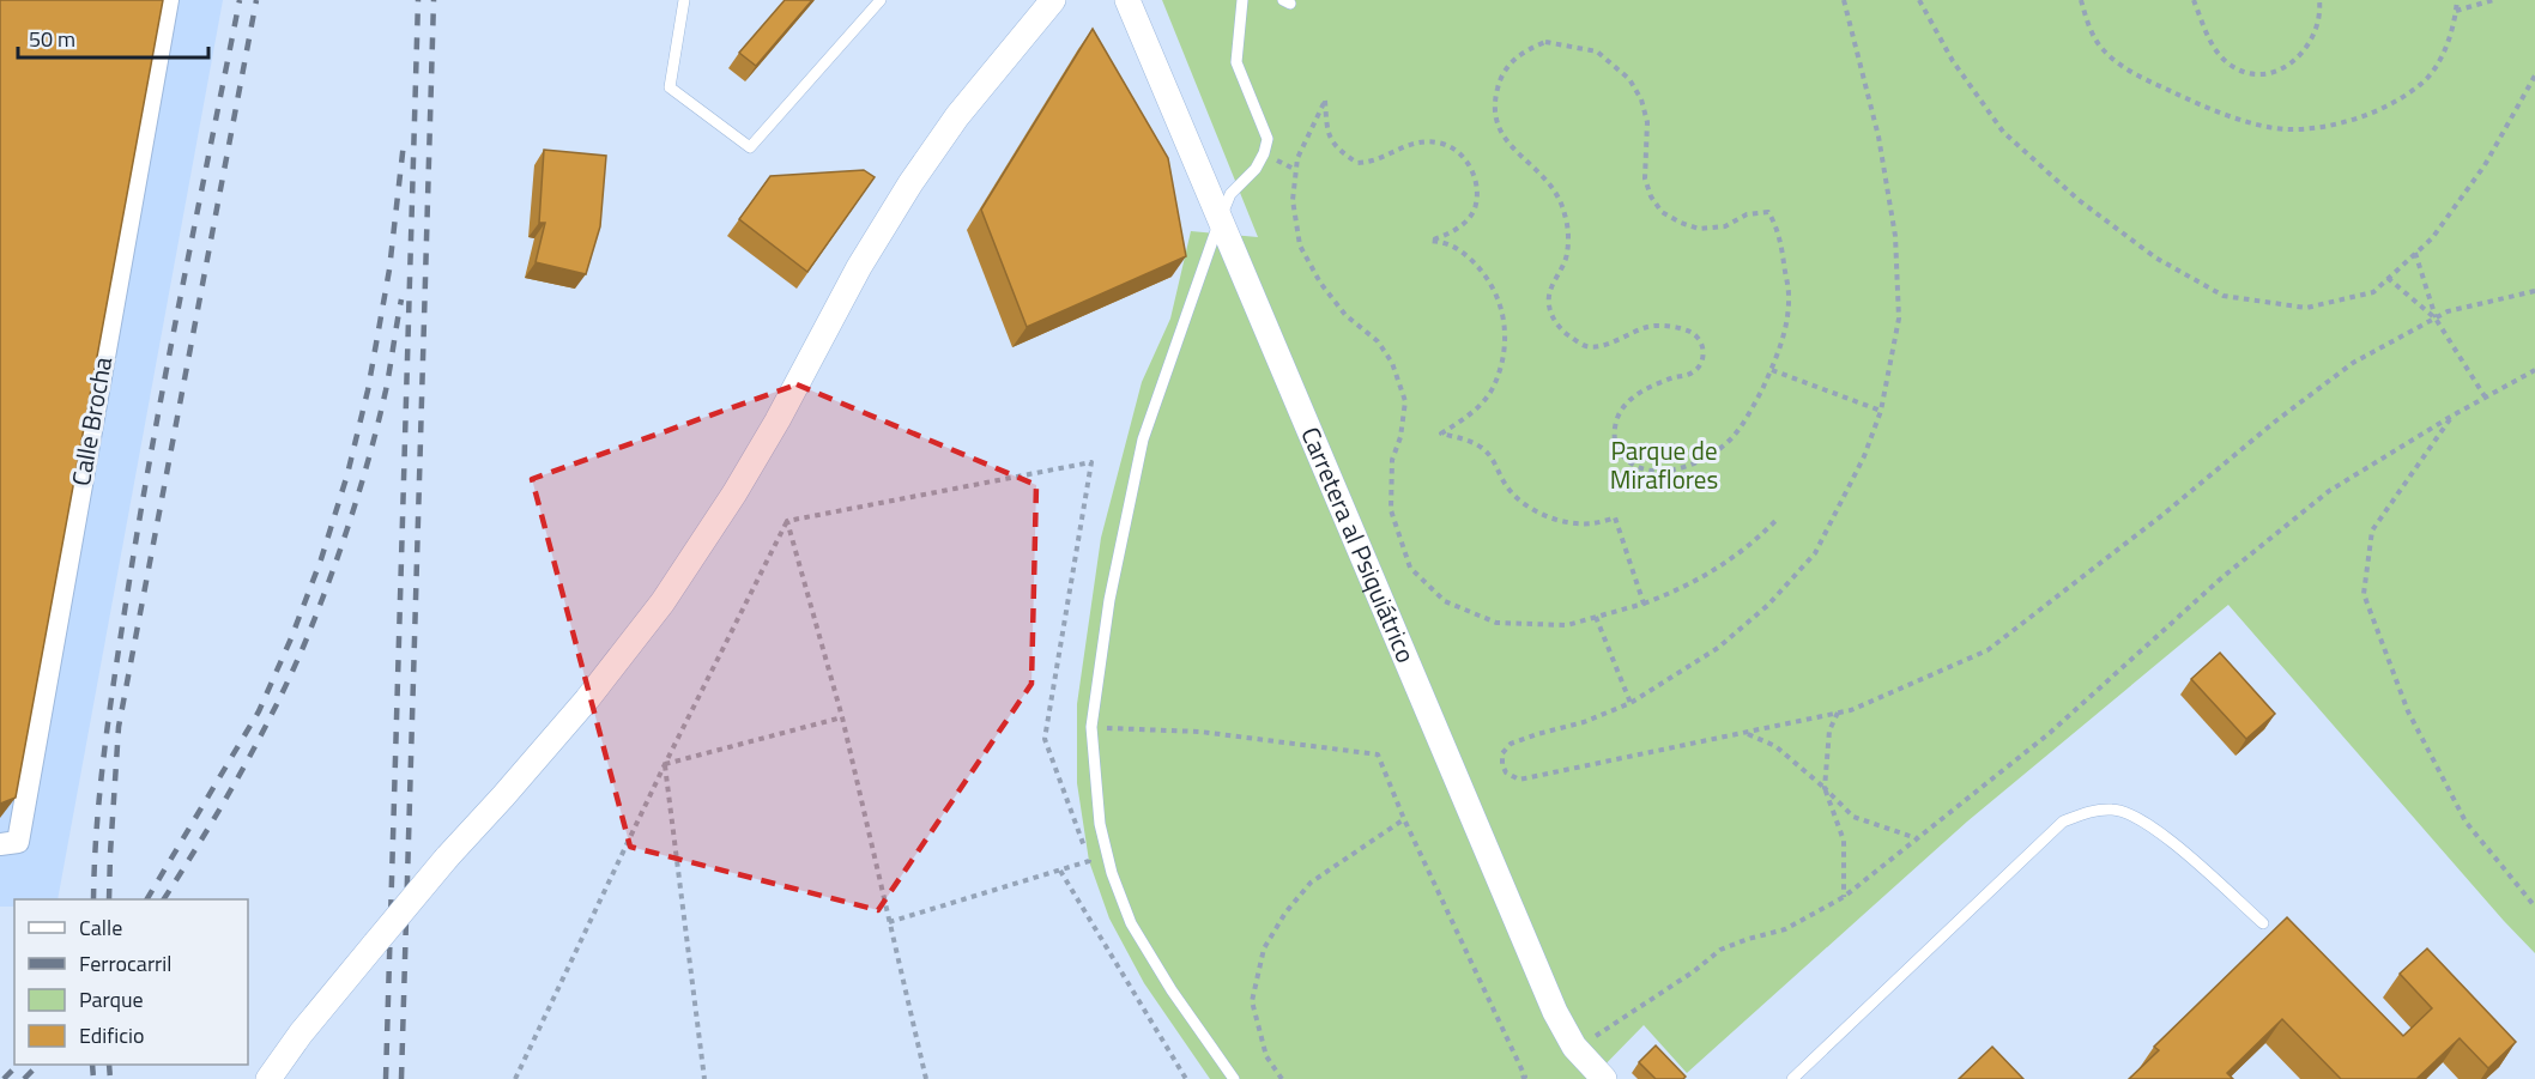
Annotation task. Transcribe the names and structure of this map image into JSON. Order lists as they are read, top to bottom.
{
  "streets": {
    "street": ["Calle Brocha", "Carretera al Psiquiátrico"]
  },
  "parks": ["Parque de Miraflores"],
  "legend": [
    "Calle",
    "Ferrocarril",
    "Parque",
    "Edificio"
  ],
  "scale_bar": "50 m"
}
